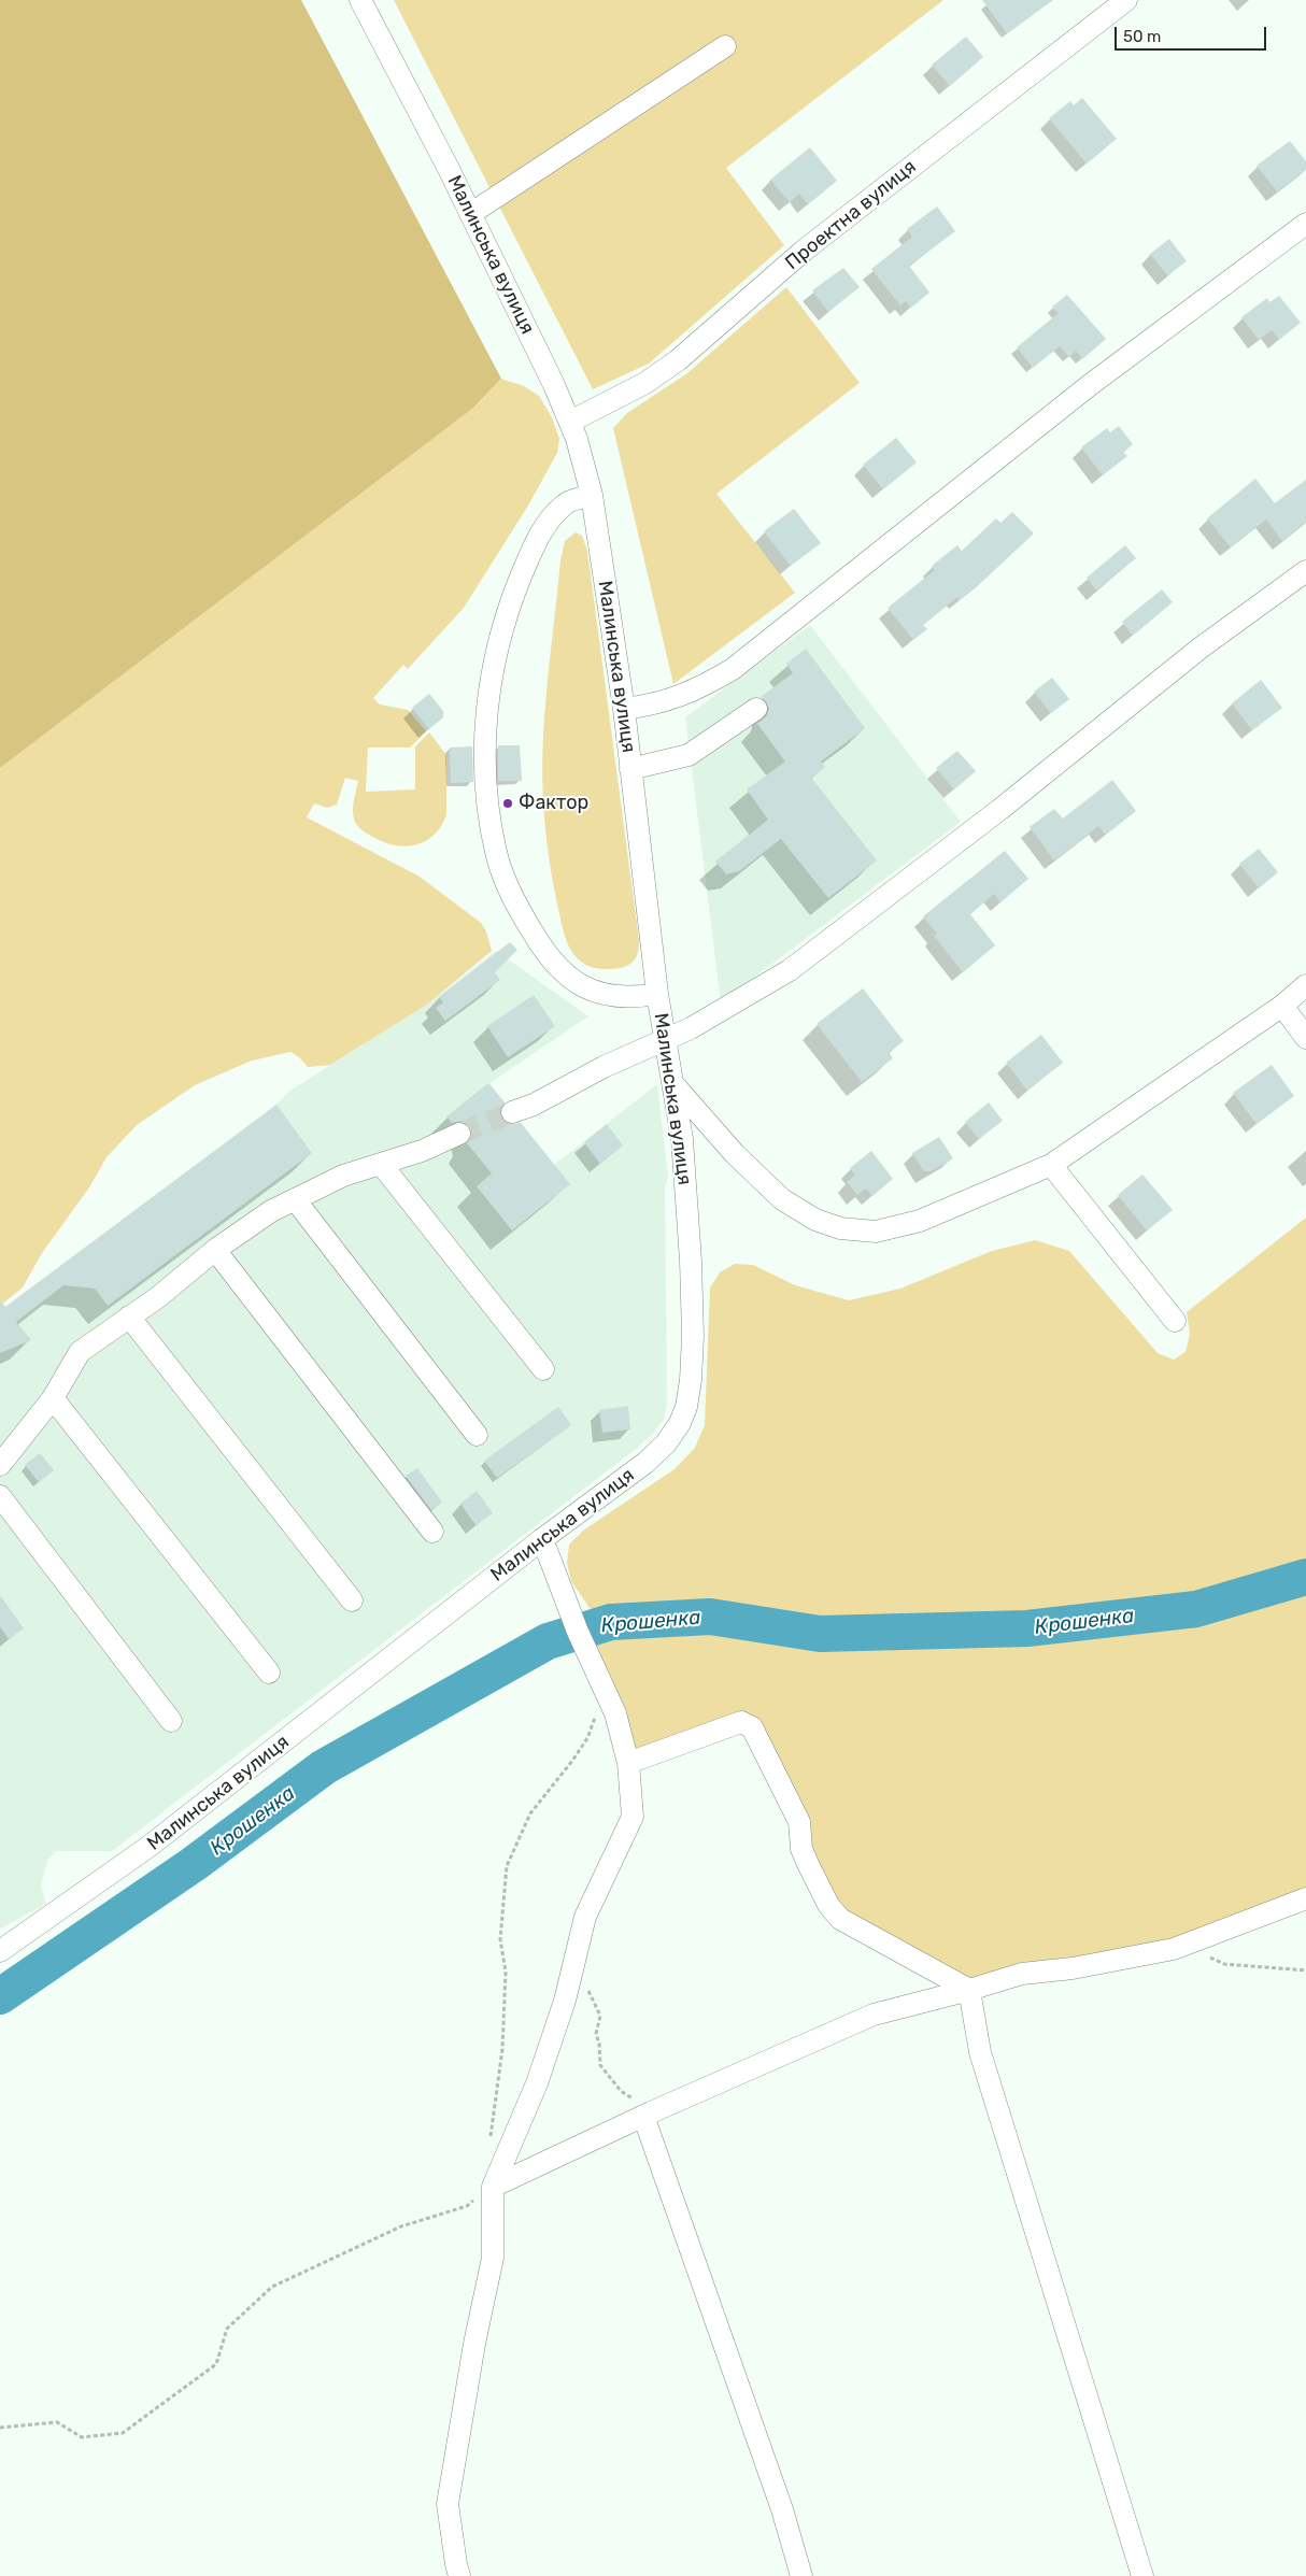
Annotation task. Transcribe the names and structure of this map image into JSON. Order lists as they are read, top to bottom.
{
  "streets": {
    "street": ["Проектна вулиця", "Малинська вулиця"]
  },
  "crossings": [
    ["Проектна вулиця", "Малинська вулиця"]
  ],
  "water": ["Крошенка"],
  "places": ["Фактор"],
  "scale_bar": "50 m"
}
